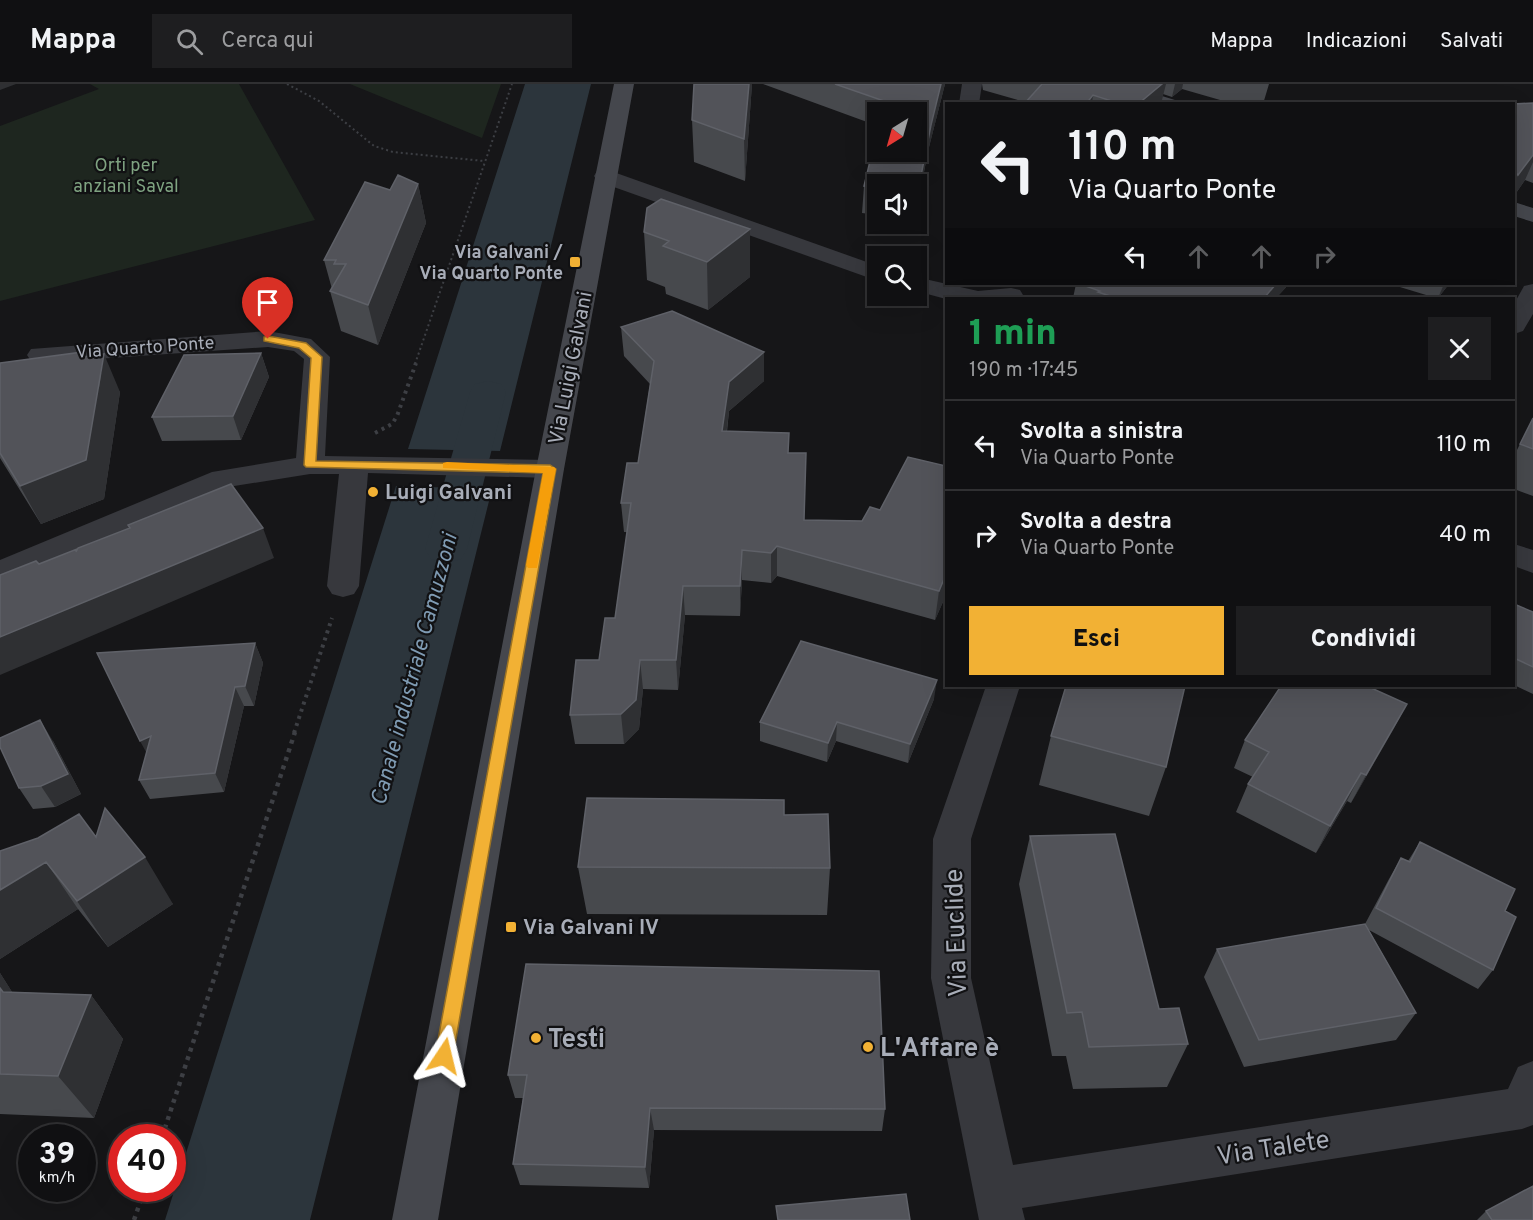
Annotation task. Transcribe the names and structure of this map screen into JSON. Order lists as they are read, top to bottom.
{
  "streets": {
    "street": [
      "Via Quarto Ponte",
      "Via Luigi Galvani",
      "Via Euclide",
      "Via Talete"
    ]
  },
  "crossings": [
    ["Via Euclide", "Via Talete"]
  ],
  "water": ["Canale industriale Camuzzoni"],
  "parks": ["Orti per anziani Saval"],
  "places": {
    "transit": ["Via Galvani / Via Quarto Ponte", "Via Galvani IV"],
    "other": ["Luigi Galvani", "Testi", "L'Affare è"]
  },
  "north": "bottom left",
  "page": {
    "header": "Mappa",
    "search": "Cerca qui",
    "nav": ["Mappa", "Indicazioni", "Salvati"],
    "turn": ["110 m", "Via Quarto Ponte"],
    "heading": ["1 min", "190 m · 17:45"],
    "list": [
      {
        "name": "Svolta a sinistra",
        "note": "Via Quarto Ponte",
        "value": "110 m"
      },
      {
        "name": "Svolta a destra",
        "note": "Via Quarto Ponte",
        "value": "40 m"
      }
    ],
    "buttons": ["Esci", "Condividi"],
    "speed": "39 km/h",
    "limit": "40"
  }
}
